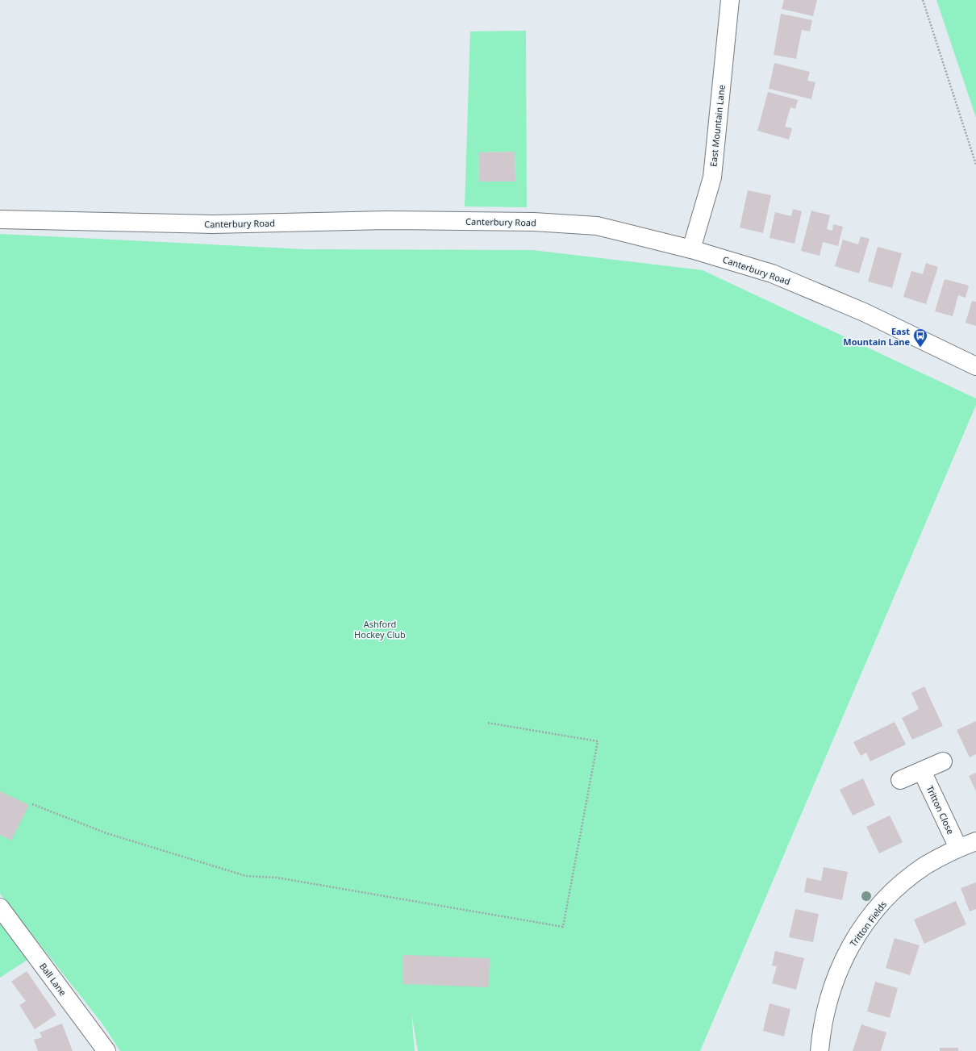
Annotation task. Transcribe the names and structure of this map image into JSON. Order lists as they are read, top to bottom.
{
  "streets": {
    "main road": [
      "East Mountain Lane",
      "Canterbury Road",
      "Tritton Close",
      "Tritton Fields",
      "Ball Lane"
    ]
  },
  "crossings": [
    ["East Mountain Lane", "Canterbury Road"],
    ["Tritton Close", "Tritton Fields"]
  ],
  "parks": ["Ashford Hockey Club"],
  "places": {
    "bus stop": ["East Mountain Lane"]
  }
}
